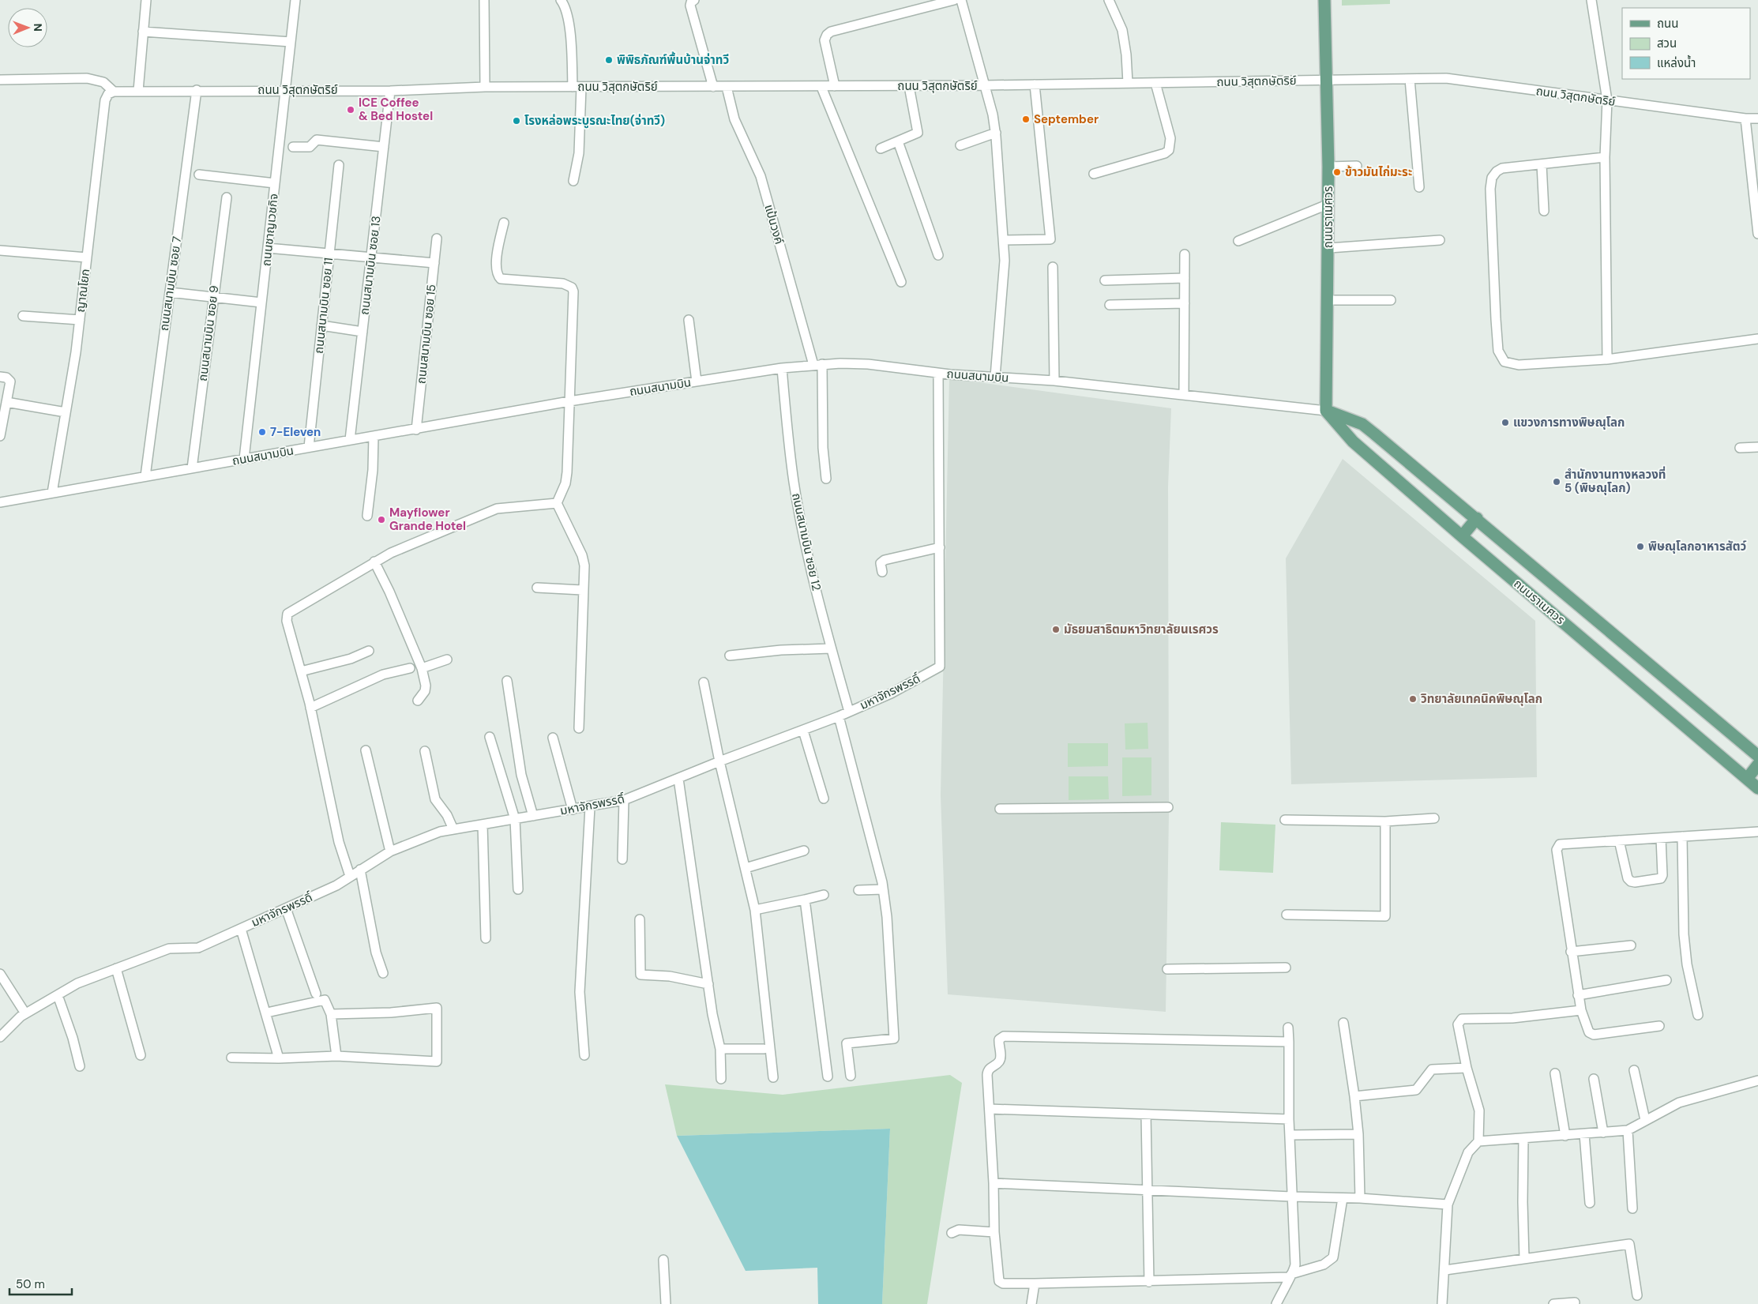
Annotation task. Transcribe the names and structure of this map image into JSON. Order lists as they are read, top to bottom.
{
  "streets": {
    "main road": ["ถนนราเมศวร"],
    "street": [
      "ถนน วิสุตกษัตริย์",
      "แป้นวงค์",
      "ถนนชาญเวชกิจ",
      "ถนนสนามบิน ซอย 13",
      "ถนนสนามบิน ซอย 7",
      "ญาณโยก",
      "ถนนสนามบิน ซอย 11",
      "ถนนสนามบิน ซอย 9",
      "ถนนสนามบิน ซอย 15",
      "ถนนสนามบิน",
      "ถนนสนามบิน ซอย 12",
      "มหาจักรพรรดิ์"
    ]
  },
  "crossings": [
    ["ถนน วิสุตกษัตริย์", "ถนนราเมศวร"],
    ["ถนน วิสุตกษัตริย์", "แป้นวงค์"],
    ["ถนน วิสุตกษัตริย์", "ถนนชาญเวชกิจ"],
    ["ถนน วิสุตกษัตริย์", "ถนนสนามบิน ซอย 13"],
    ["ถนน วิสุตกษัตริย์", "ถนนสนามบิน ซอย 7"],
    ["ถนน วิสุตกษัตริย์", "ญาณโยก"],
    ["ถนนราเมศวร", "ถนนสนามบิน"],
    ["แป้นวงค์", "ถนนสนามบิน"],
    ["ถนนชาญเวชกิจ", "ถนนสนามบิน"],
    ["ถนนสนามบิน ซอย 13", "ถนนสนามบิน"],
    ["ถนนสนามบิน ซอย 7", "ถนนสนามบิน"],
    ["ญาณโยก", "ถนนสนามบิน"],
    ["ถนนสนามบิน ซอย 11", "ถนนสนามบิน"],
    ["ถนนสนามบิน ซอย 9", "ถนนสนามบิน"],
    ["ถนนสนามบิน ซอย 15", "ถนนสนามบิน"],
    ["ถนนสนามบิน", "ถนนสนามบิน ซอย 12"],
    ["ถนนสนามบิน", "มหาจักรพรรดิ์"],
    ["ถนนสนามบิน ซอย 12", "มหาจักรพรรดิ์"]
  ],
  "places": [
    "พิพิธภัณฑ์พื้นบ้านจ่าทวี",
    "ICE Coffee & Bed Hostel",
    "September",
    "โรงหล่อพระบูรณะไทย(จ่าทวี)",
    "ข้าวมันไก่มะระ",
    "แขวงการทางพิษณุโลก",
    "7-Eleven",
    "สำนักงานทางหลวงที่ 5 (พิษณุโลก)",
    "Mayflower Grande Hotel",
    "พิษณุโลกอาหารสัตว์",
    "มัธยมสาธิตมหาวิทยาลัยนเรศวร",
    "วิทยาลัยเทคนิคพิษณุโลก"
  ],
  "legend": ["ถนน", "สวน", "แหล่งน้ำ"],
  "scale_bar": "50 m",
  "north": "right"
}
